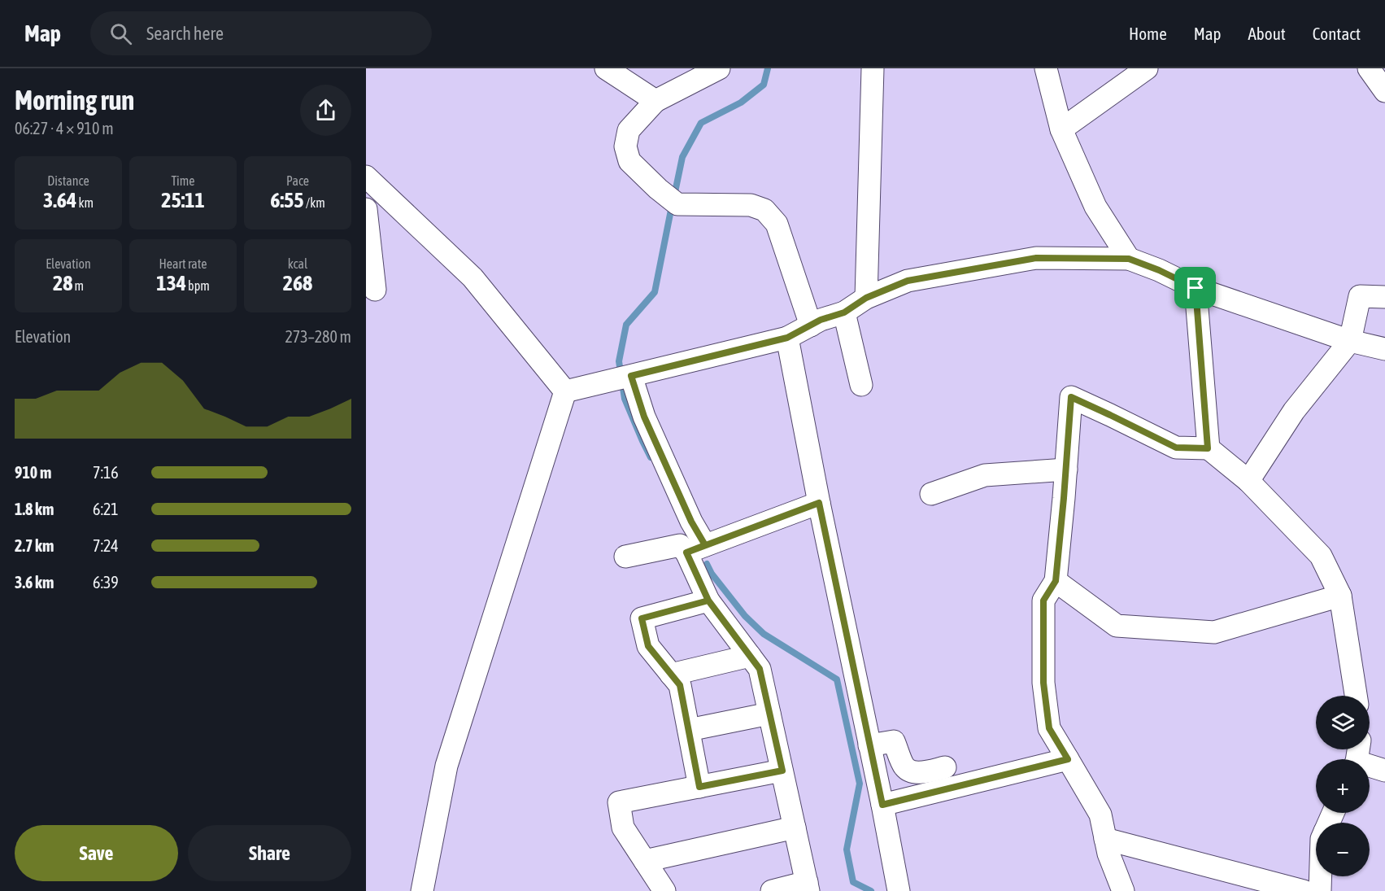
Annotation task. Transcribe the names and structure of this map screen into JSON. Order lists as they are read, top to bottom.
{
  "page": {
    "header": "Map",
    "search": "Search here",
    "nav": [
      "Home",
      "Map",
      "About",
      "Contact"
    ],
    "heading": ["Morning run", "06:27 · 4 × 910 m"],
    "stats": [
      ["Distance", "3.64 km"],
      ["Time", "25:11"],
      ["Pace", "6:55 /km"],
      ["Elevation", "28 m"],
      ["Heart rate", "134 bpm"],
      ["kcal", "268"]
    ],
    "chart": ["Elevation", "273–280 m"],
    "list": [
      {
        "name": "910 m",
        "note": "7:16"
      },
      {
        "name": "1.8 km",
        "note": "6:21"
      },
      {
        "name": "2.7 km",
        "note": "7:24"
      },
      {
        "name": "3.6 km",
        "note": "6:39"
      }
    ],
    "map_buttons": ["+", "−"],
    "buttons": ["Save", "Share"]
  }
}
